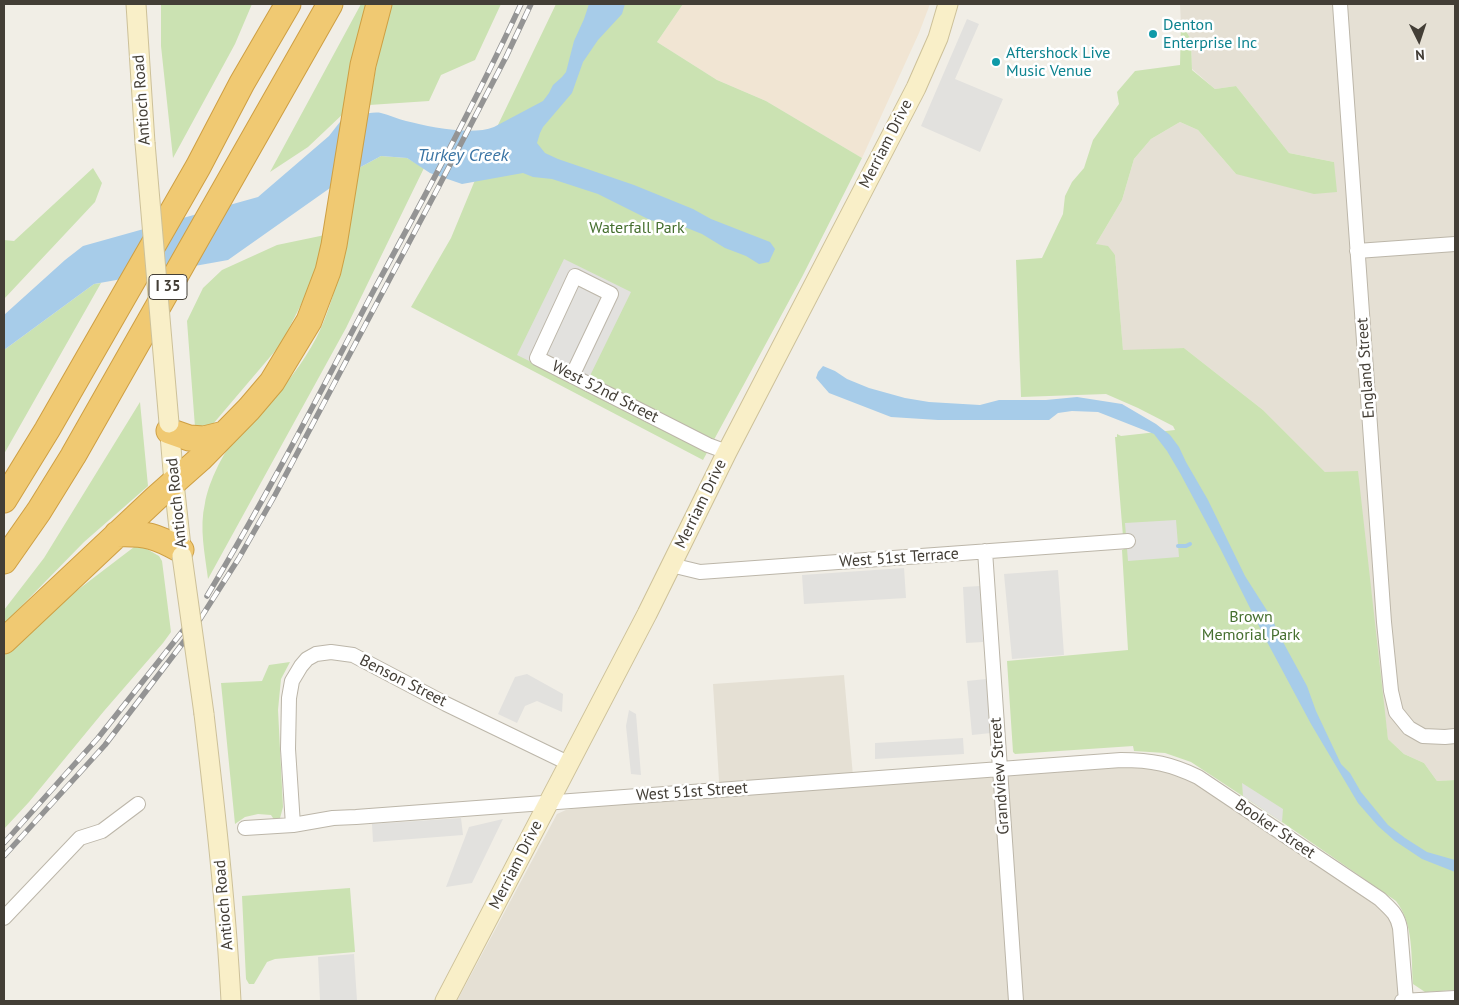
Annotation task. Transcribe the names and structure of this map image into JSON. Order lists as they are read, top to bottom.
{
  "streets": {
    "highway": ["I 35"],
    "main road": ["Antioch Road", "Merriam Drive"],
    "street": [
      "England Street",
      "West 52nd Street",
      "West 51st Terrace",
      "Benson Street",
      "Grandview Street",
      "West 51st Street",
      "Booker Street"
    ]
  },
  "crossings": [
    ["Merriam Drive", "West 52nd Street"],
    ["Merriam Drive", "West 51st Terrace"],
    ["Merriam Drive", "Benson Street"],
    ["Merriam Drive", "West 51st Street"],
    ["West 51st Terrace", "Grandview Street"],
    ["Benson Street", "West 51st Street"],
    ["Grandview Street", "West 51st Street"],
    ["West 51st Street", "Booker Street"]
  ],
  "water": ["Turkey Creek"],
  "parks": ["Waterfall Park", "Brown Memorial Park"],
  "places": ["Denton Enterprise Inc", "Aftershock Live Music Venue"],
  "north": "bottom"
}
